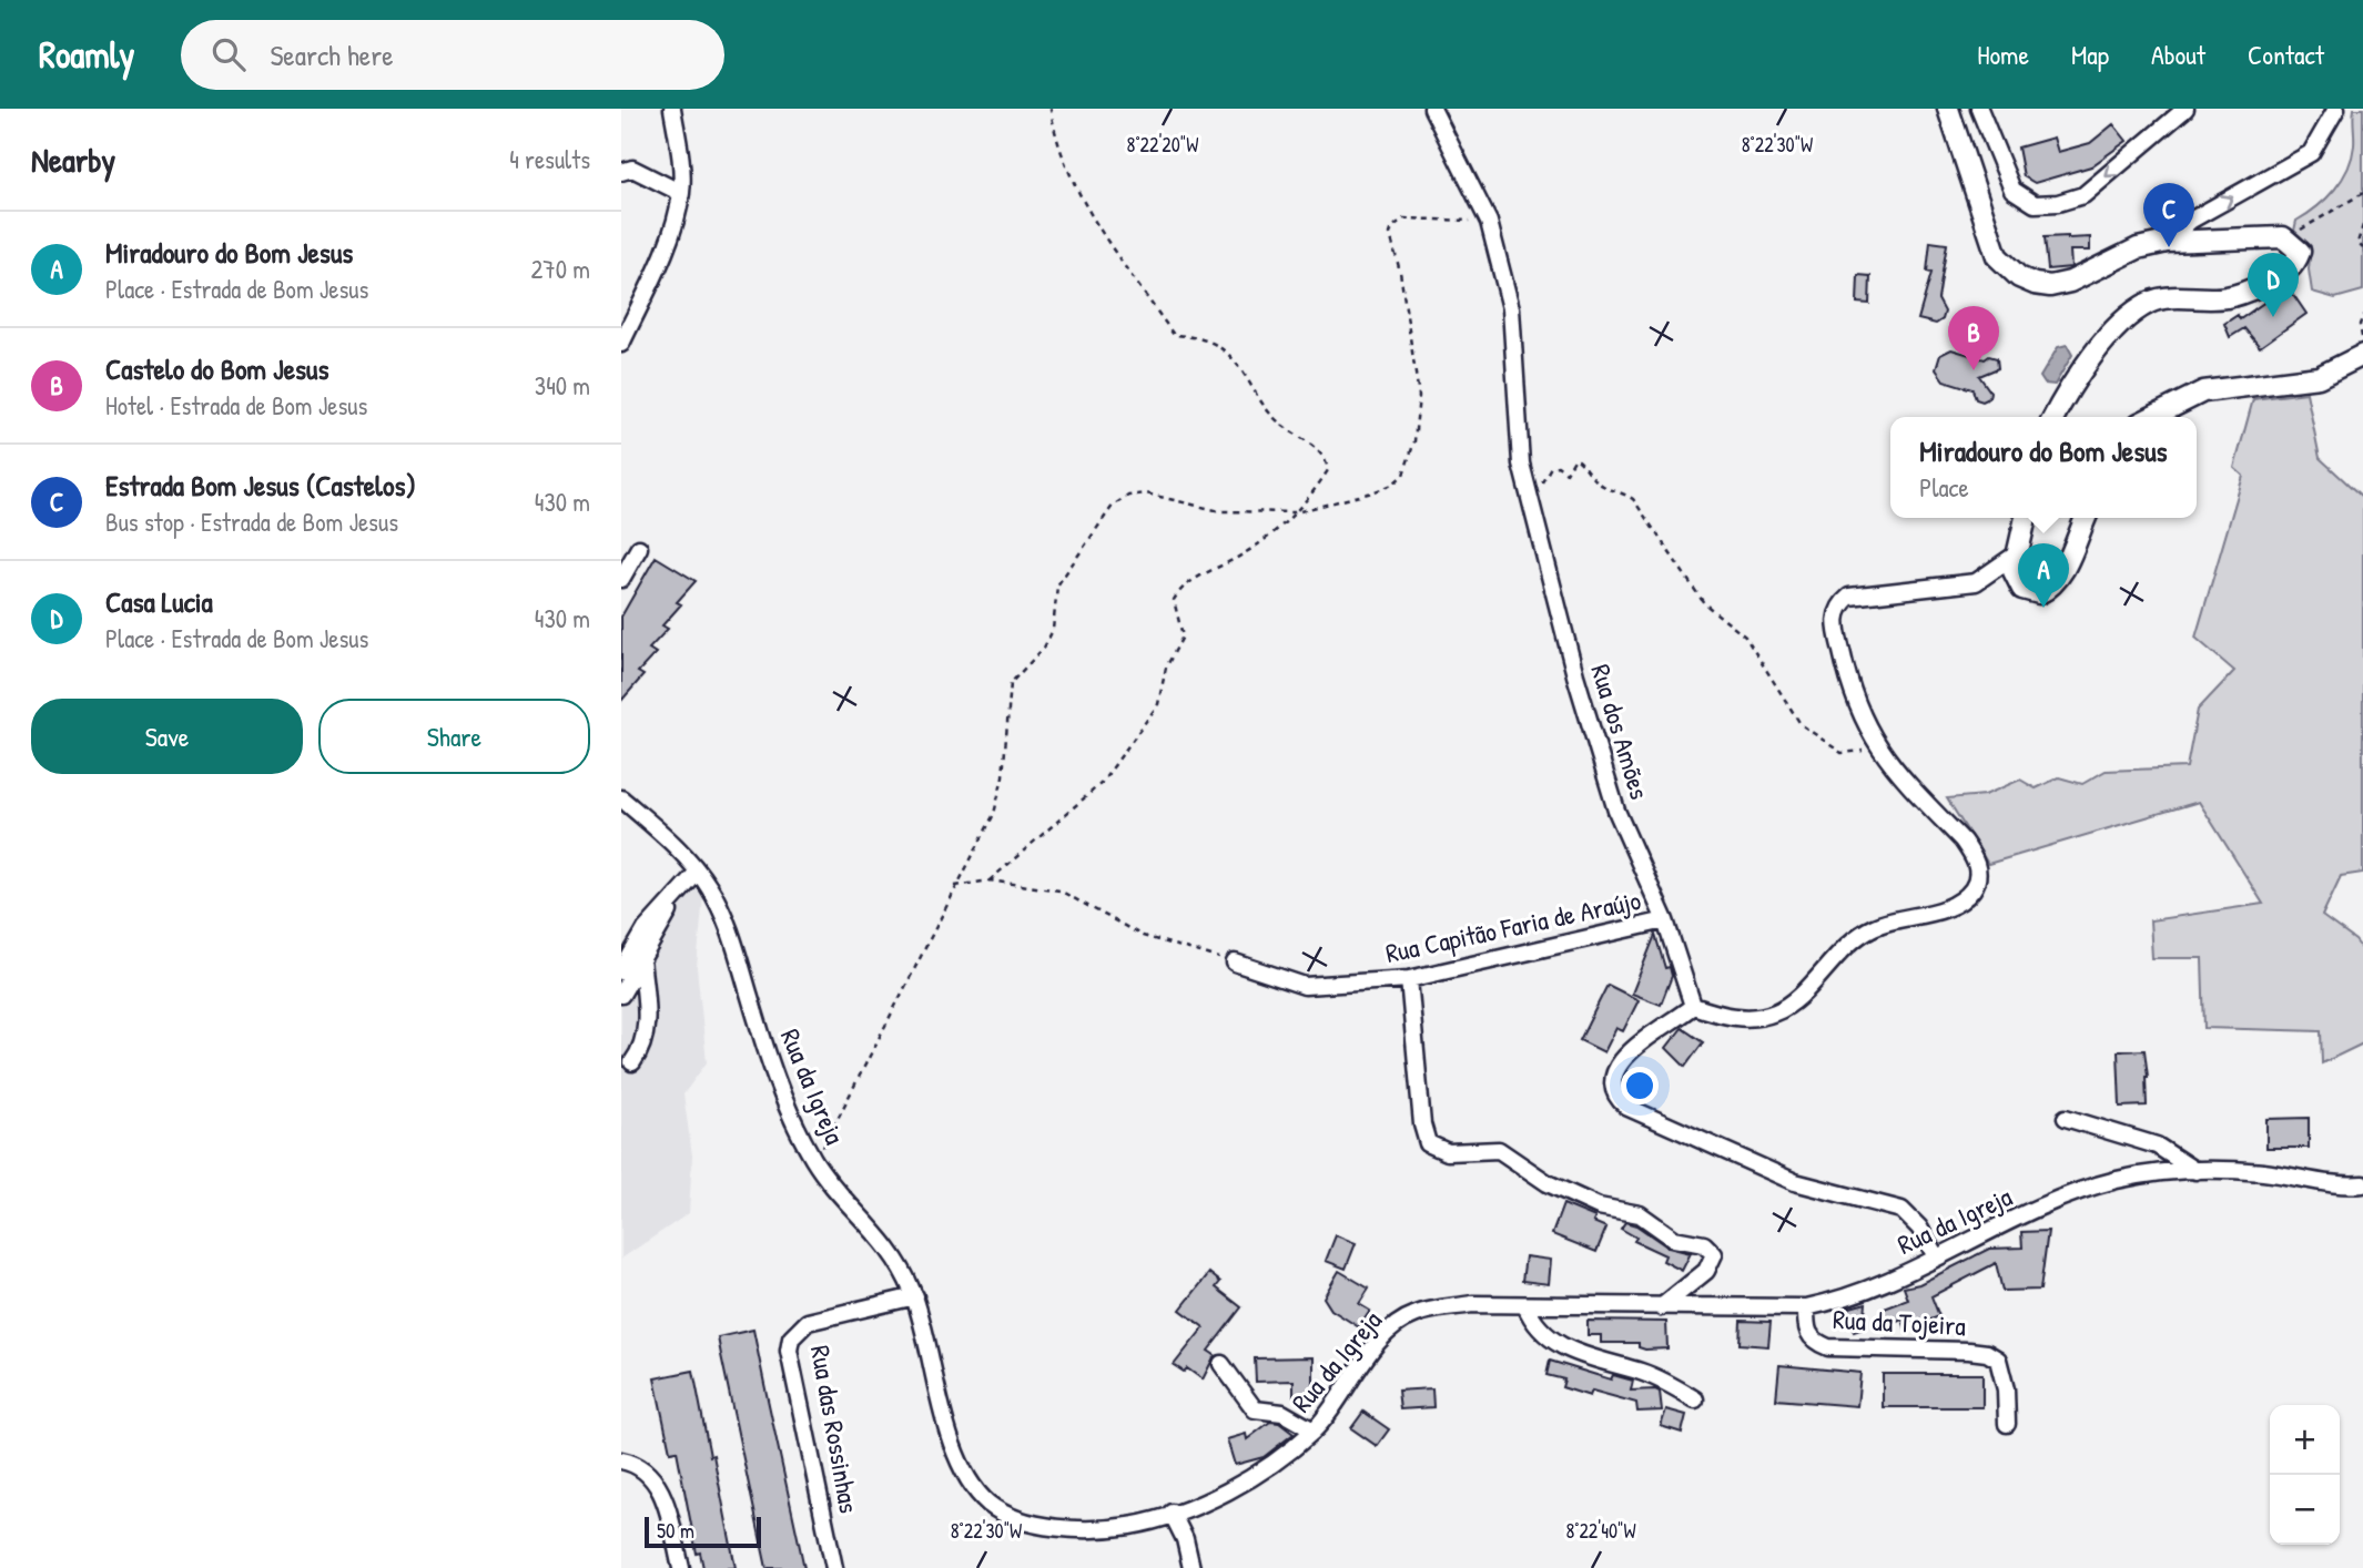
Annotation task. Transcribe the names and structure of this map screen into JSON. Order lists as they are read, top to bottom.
{
  "streets": {
    "street": [
      "Rua dos Amões",
      "Rua Capitão Faria de Araújo",
      "Rua da Igreja",
      "Rua da Tojeira",
      "Rua das Rossinhas"
    ]
  },
  "crossings": [
    ["Rua dos Amões", "Rua Capitão Faria de Araújo"],
    ["Rua da Igreja", "Rua da Tojeira"],
    ["Rua da Igreja", "Rua das Rossinhas"]
  ],
  "scale_bar": "50 m",
  "page": {
    "header": "Roamly",
    "search": "Search here",
    "nav": [
      "Home",
      "Map",
      "About",
      "Contact"
    ],
    "heading": ["Nearby", "4 results"],
    "pins": [
      "C",
      "D",
      "B",
      "A"
    ],
    "list": [
      {
        "mark": "A",
        "name": "Miradouro do Bom Jesus",
        "note": "Place · Estrada de Bom Jesus",
        "value": "270 m"
      },
      {
        "mark": "B",
        "name": "Castelo do Bom Jesus",
        "note": "Hotel · Estrada de Bom Jesus",
        "value": "340 m"
      },
      {
        "mark": "C",
        "name": "Estrada Bom Jesus (Castelos)",
        "note": "Bus stop · Estrada de Bom Jesus",
        "value": "430 m"
      },
      {
        "mark": "D",
        "name": "Casa Lucia",
        "note": "Place · Estrada de Bom Jesus",
        "value": "430 m"
      }
    ],
    "popup": ["Miradouro do Bom Jesus", "Place"],
    "buttons": ["Save", "Share"],
    "map_buttons": ["+", "−"],
    "scale": "50 m"
  },
  "coordinates": ["8°22'20\"W", "8°22'30\"W", "8°22'40\"W"]
}
